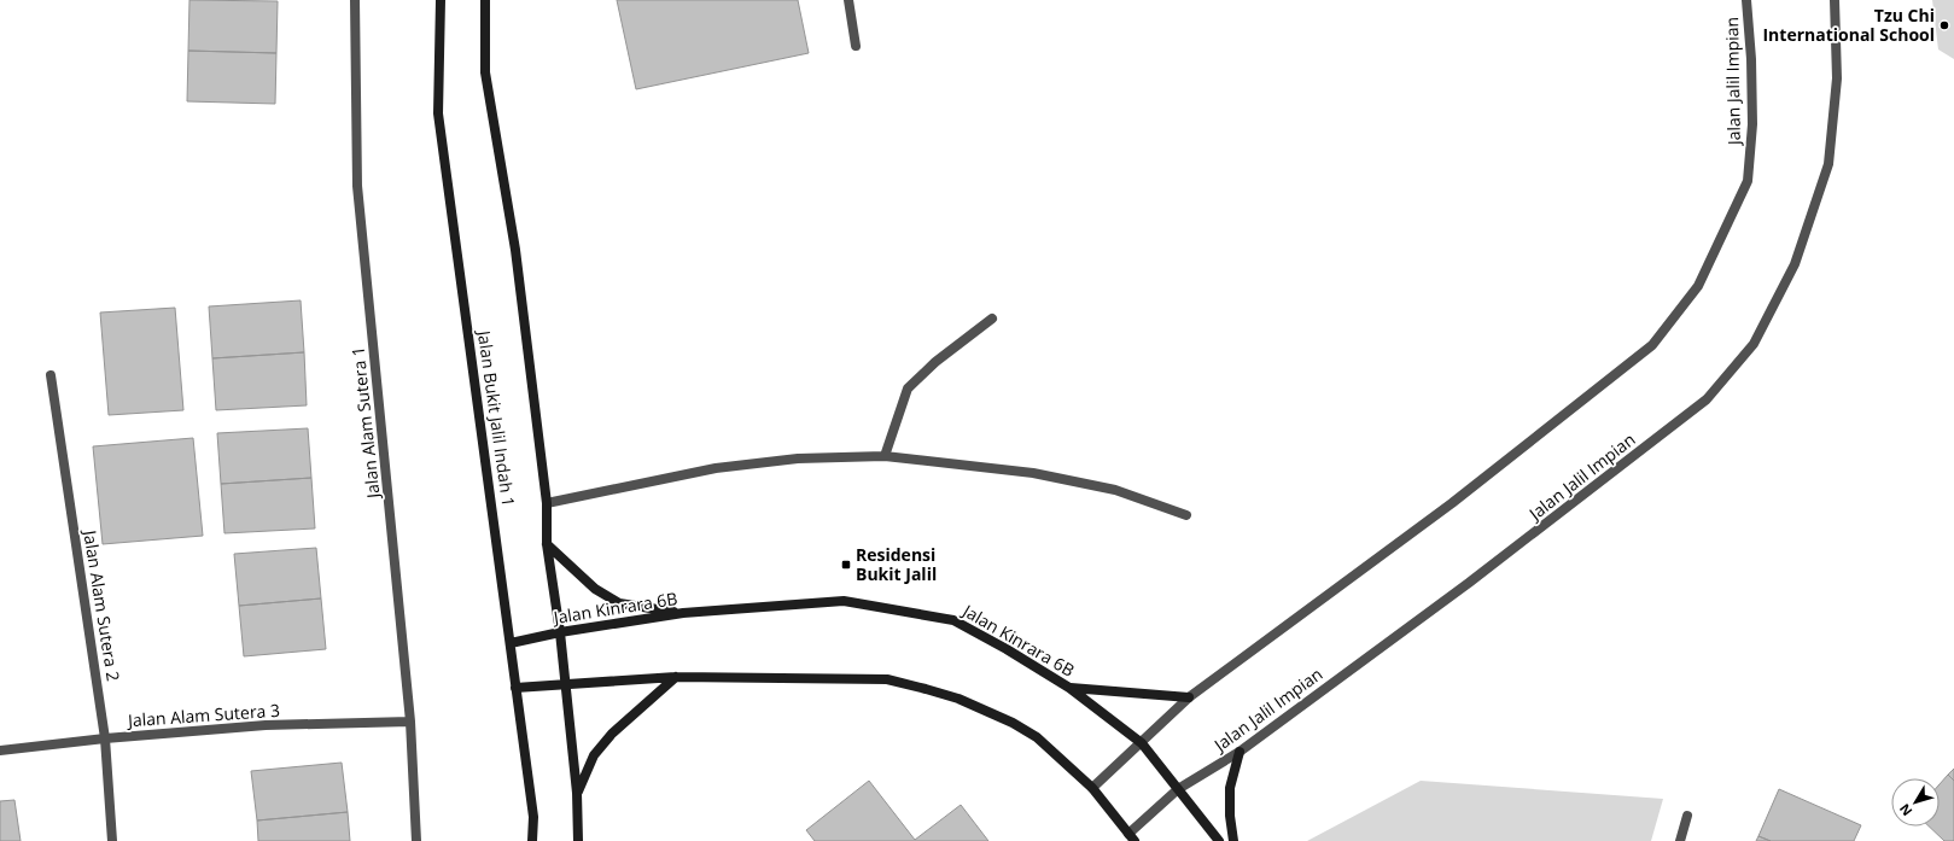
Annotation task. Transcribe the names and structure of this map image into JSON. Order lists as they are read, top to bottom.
{
  "streets": {
    "street": [
      "Jalan Jalil Impian",
      "Jalan Bukit Jalil Indah 1",
      "Jalan Alam Sutera 1",
      "Jalan Alam Sutera 2",
      "Jalan Kinrara 6B",
      "Jalan Alam Sutera 3"
    ]
  },
  "crossings": [
    ["Jalan Jalil Impian", "Jalan Kinrara 6B"],
    ["Jalan Bukit Jalil Indah 1", "Jalan Kinrara 6B"],
    ["Jalan Alam Sutera 1", "Jalan Alam Sutera 3"],
    ["Jalan Alam Sutera 2", "Jalan Alam Sutera 3"]
  ],
  "places": {
    "other": ["Tzu Chi International School"],
    "transit": ["Residensi Bukit Jalil"]
  },
  "north": "bottom left"
}
